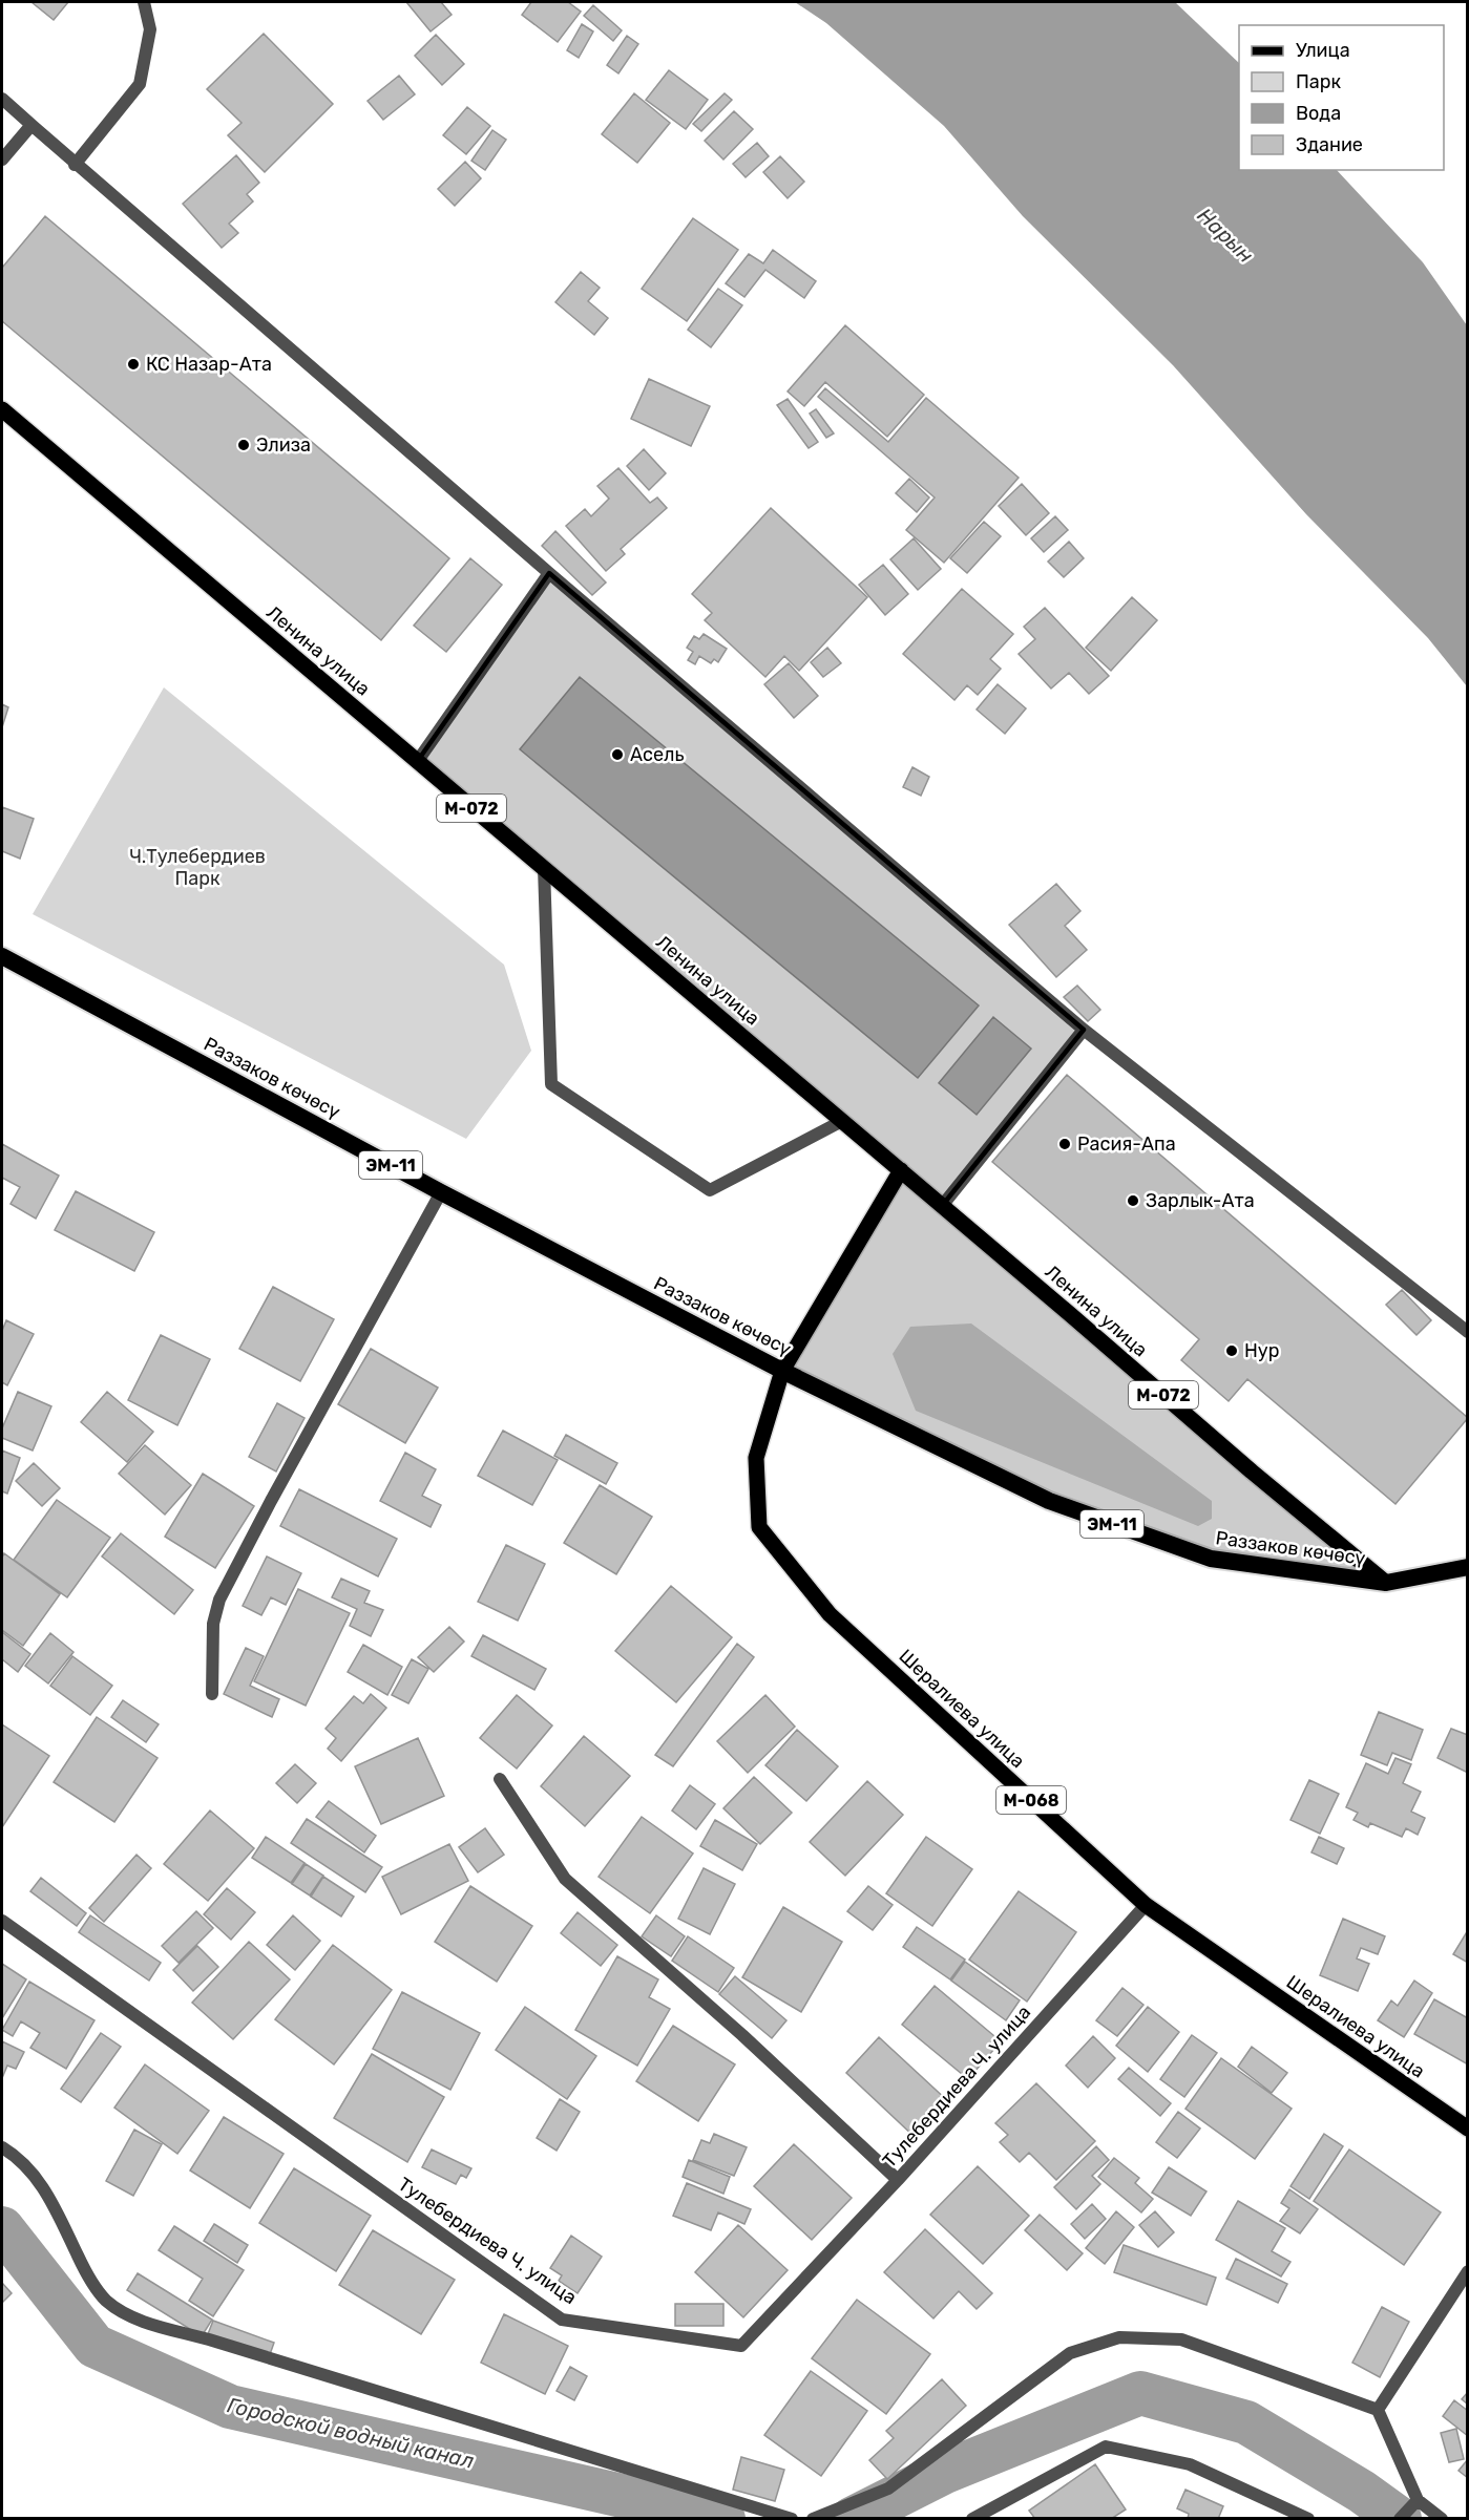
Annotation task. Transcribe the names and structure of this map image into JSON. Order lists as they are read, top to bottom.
{
  "streets": {
    "highway": ["Раззаков көчөсү", "ЭМ-11"],
    "main road": [
      "Ленина улица",
      "М-072",
      "Шералиева улица",
      "М-068"
    ],
    "street": ["Тулебердиева Ч. улица"]
  },
  "crossings": [
    ["Ленина улица", "Раззаков көчөсү"],
    ["Ленина улица", "Шералиева улица"],
    ["Раззаков көчөсү", "Шералиева улица"],
    ["Шералиева улица", "Тулебердиева Ч. улица"]
  ],
  "water": ["Нарын", "Городской водный канал"],
  "parks": ["Ч.Тулебердиев Парк"],
  "places": [
    "КС Назар-Ата",
    "Элиза",
    "Асель",
    "Расия-Апа",
    "Зарлык-Ата",
    "Нур"
  ],
  "legend": [
    "Улица",
    "Парк",
    "Вода",
    "Здание"
  ]
}
